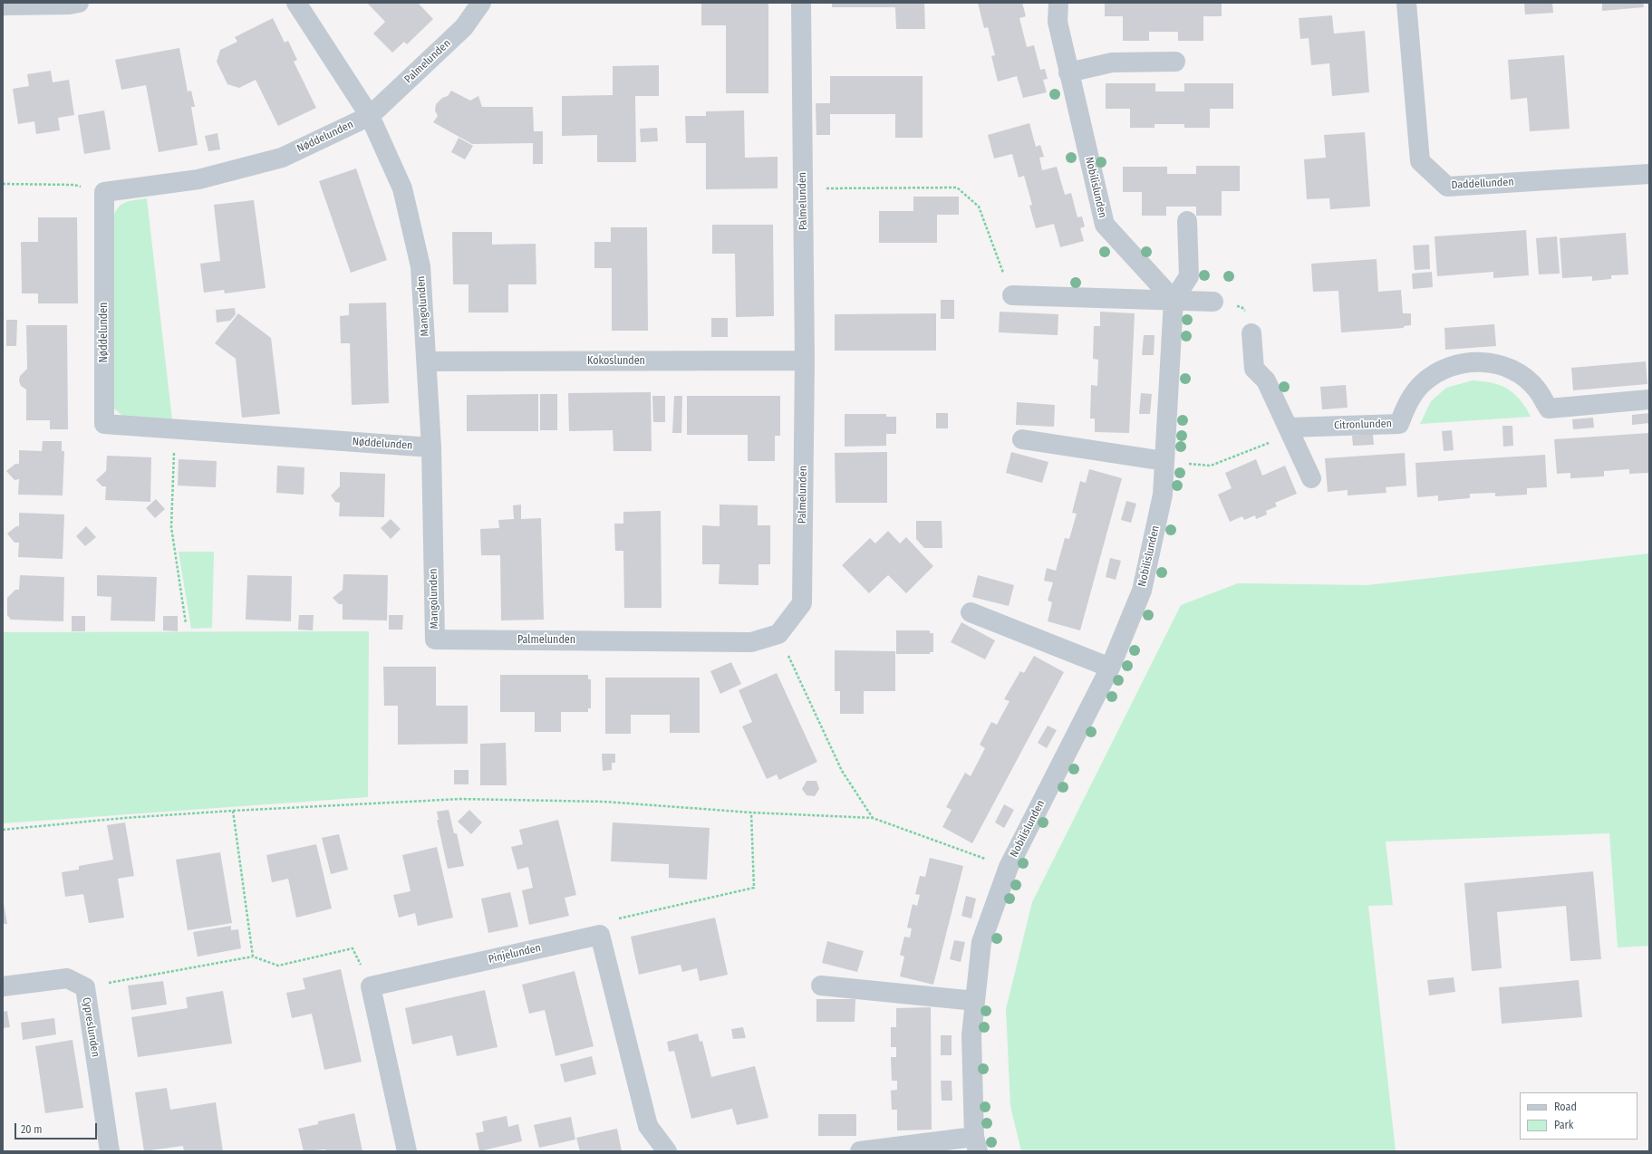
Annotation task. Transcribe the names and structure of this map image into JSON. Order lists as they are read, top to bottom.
{
  "streets": {
    "street": [
      "Palmelunden",
      "Nøddelunden",
      "Daddellunden",
      "Nobilislunden",
      "Mangolunden",
      "Kokoslunden",
      "Citronlunden",
      "Pinjelunden",
      "Cypreslunden"
    ]
  },
  "crossings": [
    ["Palmelunden", "Nøddelunden"],
    ["Palmelunden", "Mangolunden"],
    ["Palmelunden", "Kokoslunden"],
    ["Nøddelunden", "Mangolunden"],
    ["Mangolunden", "Kokoslunden"]
  ],
  "legend": ["Road", "Park"],
  "scale_bar": "20 m"
}
